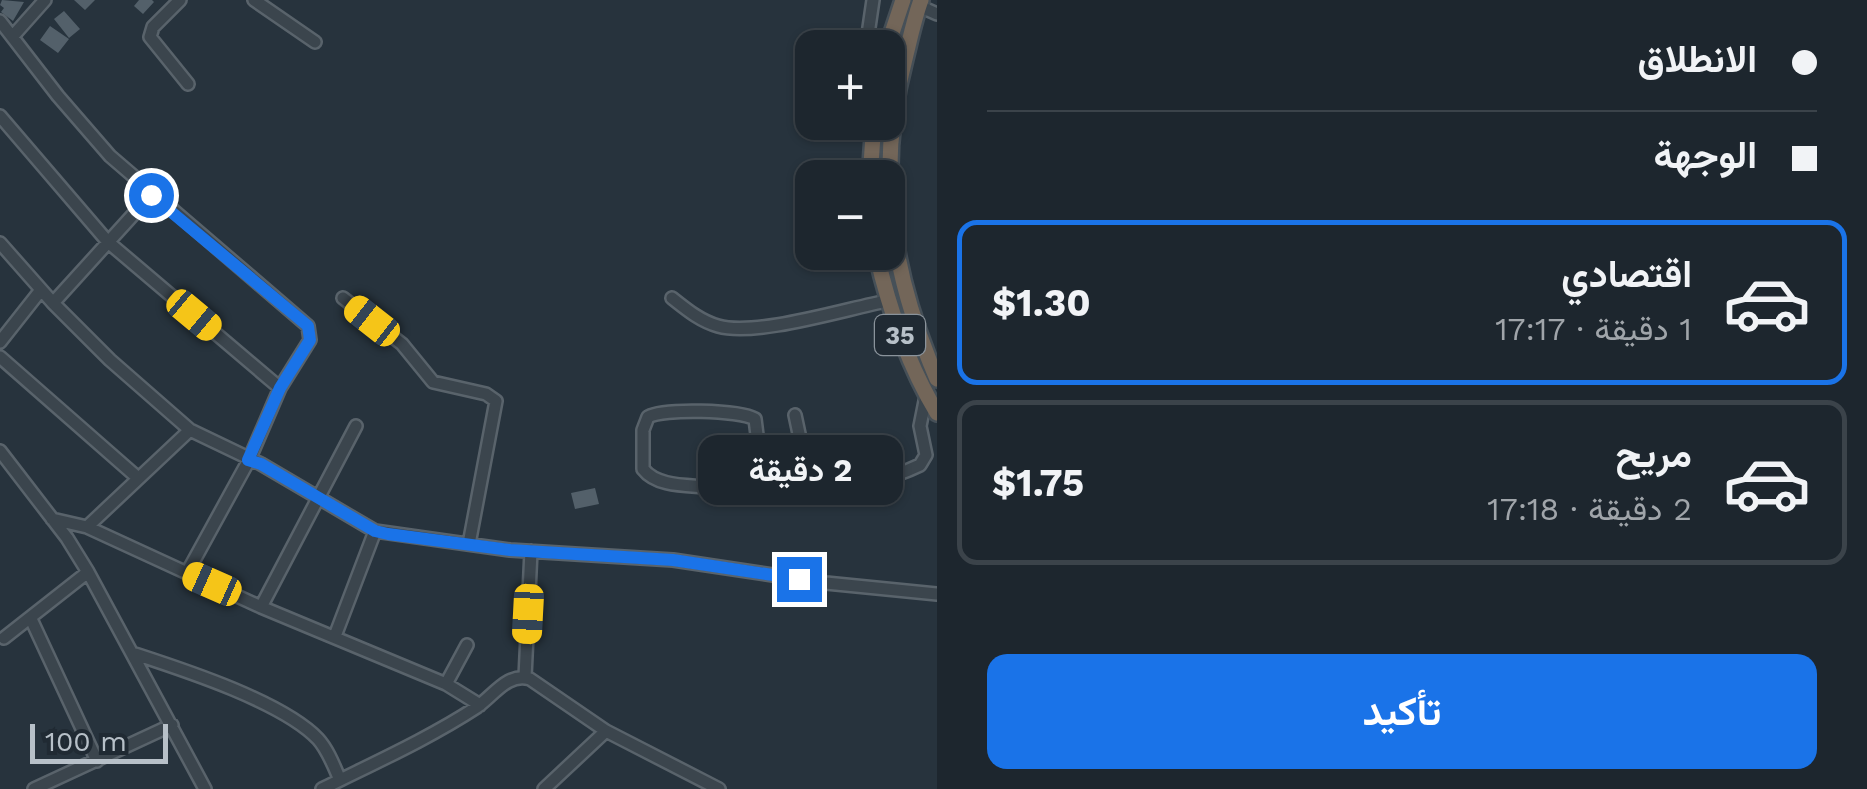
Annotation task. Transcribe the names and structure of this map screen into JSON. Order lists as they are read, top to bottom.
{
  "streets": {
    "highway": ["35"]
  },
  "scale_bar": "100 m",
  "page": {
    "banner": ["الانطلاق", "الوجهة"],
    "map_buttons": ["+", "−"],
    "list": [
      {
        "name": "اقتصادي",
        "note": "1 دقيقة · 17:17",
        "value": "$1.30"
      },
      {
        "name": "مريح",
        "note": "2 دقيقة · 17:18",
        "value": "$1.75"
      }
    ],
    "bubble": "2 دقيقة",
    "buttons": "تأكيد",
    "scale": "100 m"
  }
}
